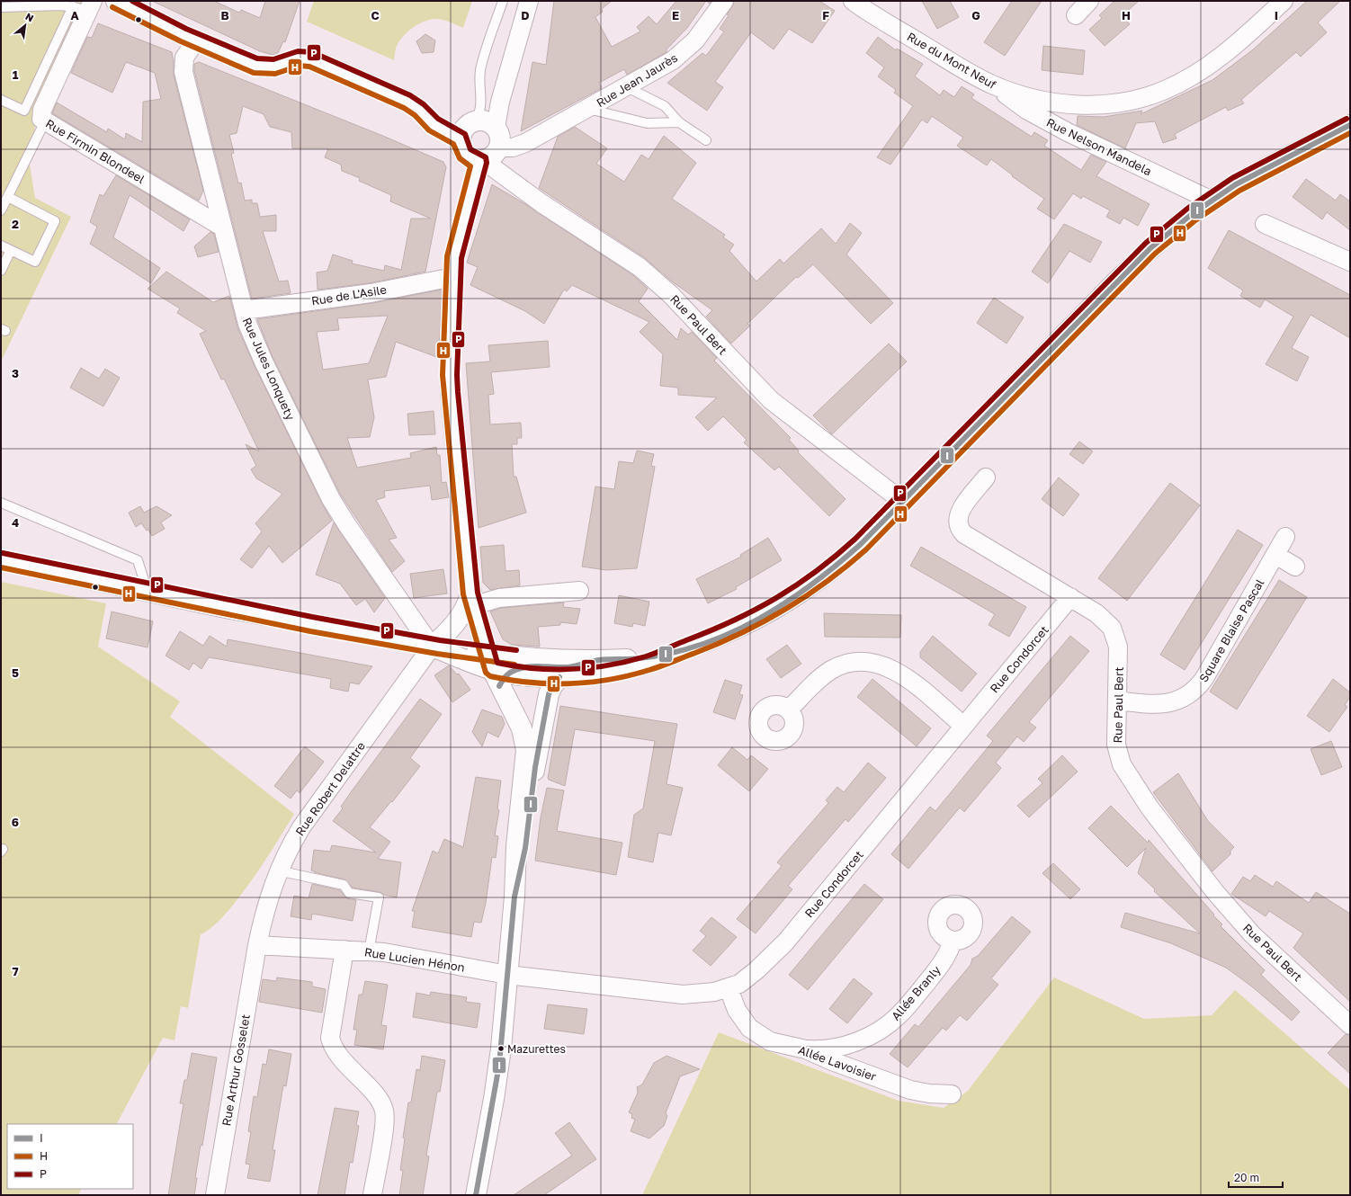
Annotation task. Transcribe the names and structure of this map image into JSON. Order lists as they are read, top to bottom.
{
  "streets": {
    "street": [
      "Rue du Mont Neuf",
      "Rue Jean Jaurès",
      "Rue Nelson Mandela",
      "Rue Firmin Blondeel",
      "Rue de L'Asile",
      "Rue Paul Bert",
      "Rue Jules Lonquety",
      "Square Blaise Pascal",
      "Rue Condorcet",
      "Rue Robert Delattre",
      "Rue Lucien Hénon",
      "Allée Branly",
      "Allée Lavoisier",
      "Rue Arthur Gosselet"
    ]
  },
  "crossings": [
    ["Rue du Mont Neuf", "Rue Nelson Mandela"],
    ["Rue Jean Jaurès", "Rue Paul Bert"],
    ["Rue Firmin Blondeel", "Rue Jules Lonquety"],
    ["Rue de L'Asile", "Rue Jules Lonquety"],
    ["Rue Paul Bert", "Square Blaise Pascal"],
    ["Rue Paul Bert", "Rue Condorcet"],
    ["Rue Jules Lonquety", "Rue Robert Delattre"],
    ["Rue Condorcet", "Rue Lucien Hénon"],
    ["Rue Condorcet", "Allée Lavoisier"],
    ["Rue Robert Delattre", "Rue Lucien Hénon"],
    ["Rue Robert Delattre", "Rue Arthur Gosselet"],
    ["Rue Lucien Hénon", "Rue Arthur Gosselet"],
    ["Allée Branly", "Allée Lavoisier"]
  ],
  "places": ["Mazurettes"],
  "lines": ["transit line P", "transit line H", "transit line I"],
  "legend": ["I", "H", "P"],
  "scale_bar": "20 m",
  "north": "top right",
  "grid": {
    "columns": [
      "A",
      "B",
      "C",
      "D",
      "E",
      "F",
      "G",
      "H",
      "I"
    ],
    "rows": [
      "1",
      "2",
      "3",
      "4",
      "5",
      "6",
      "7"
    ]
  }
}
